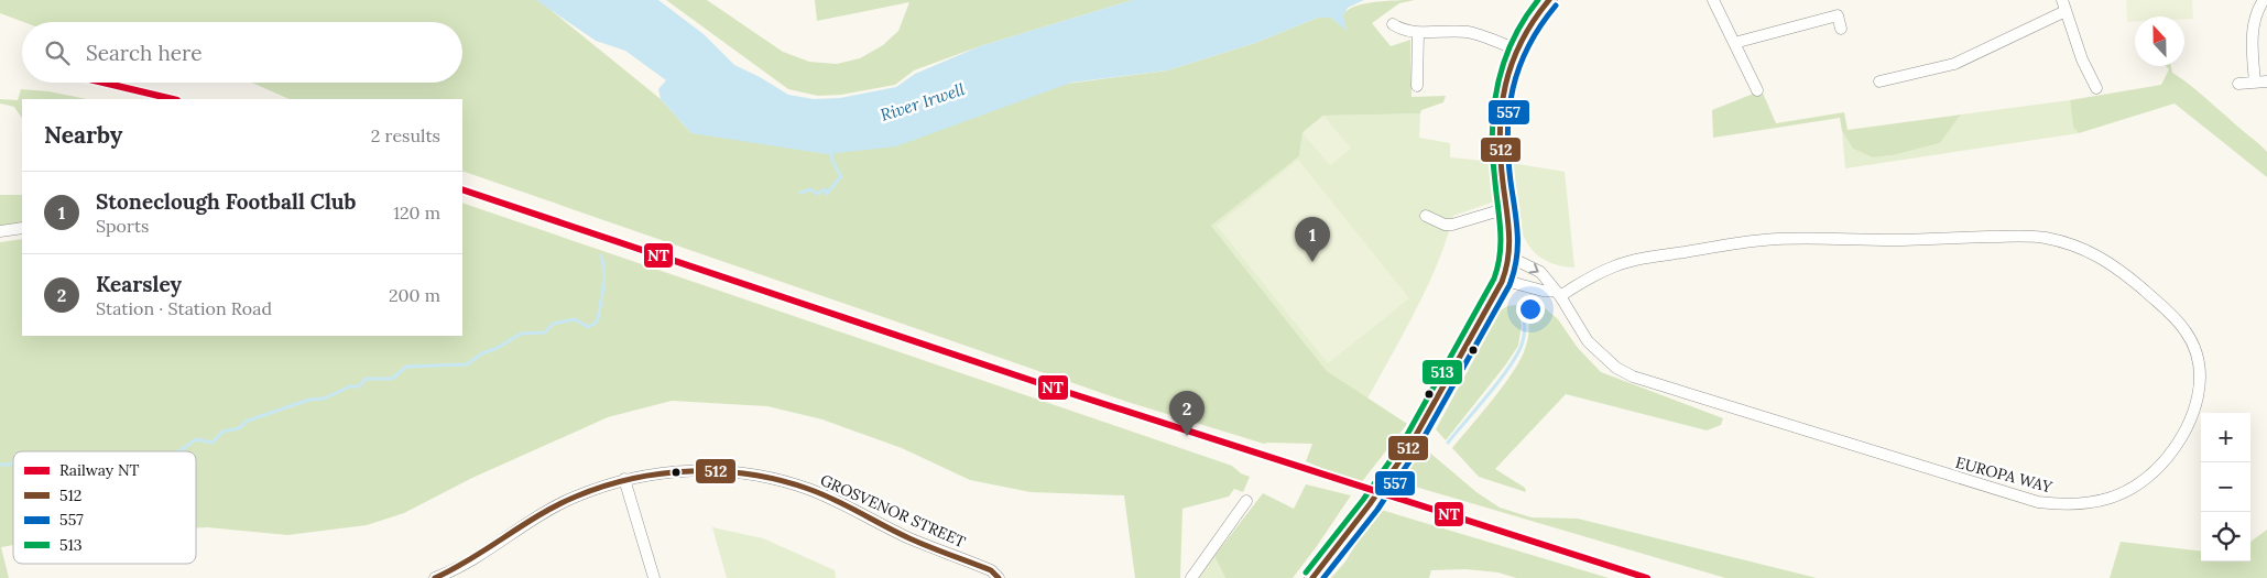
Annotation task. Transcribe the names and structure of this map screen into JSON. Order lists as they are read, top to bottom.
{
  "streets": {
    "street": ["EUROPA WAY", "GROSVENOR STREET"]
  },
  "water": ["River Irwell"],
  "lines": [
    "transit line 512",
    "transit line 513",
    "transit line 557",
    "rail line NT"
  ],
  "legend": [
    "Railway NT",
    "512",
    "557",
    "513"
  ],
  "north": "top",
  "page": {
    "search": "Search here",
    "heading": ["Nearby", "2 results"],
    "list": [
      {
        "mark": "1",
        "name": "Stoneclough Football Club",
        "note": "Sports",
        "value": "120 m"
      },
      {
        "mark": "2",
        "name": "Kearsley",
        "note": "Station · Station Road",
        "value": "200 m"
      }
    ],
    "pins": ["1", "2"],
    "map_buttons": ["+", "−"]
  }
}
